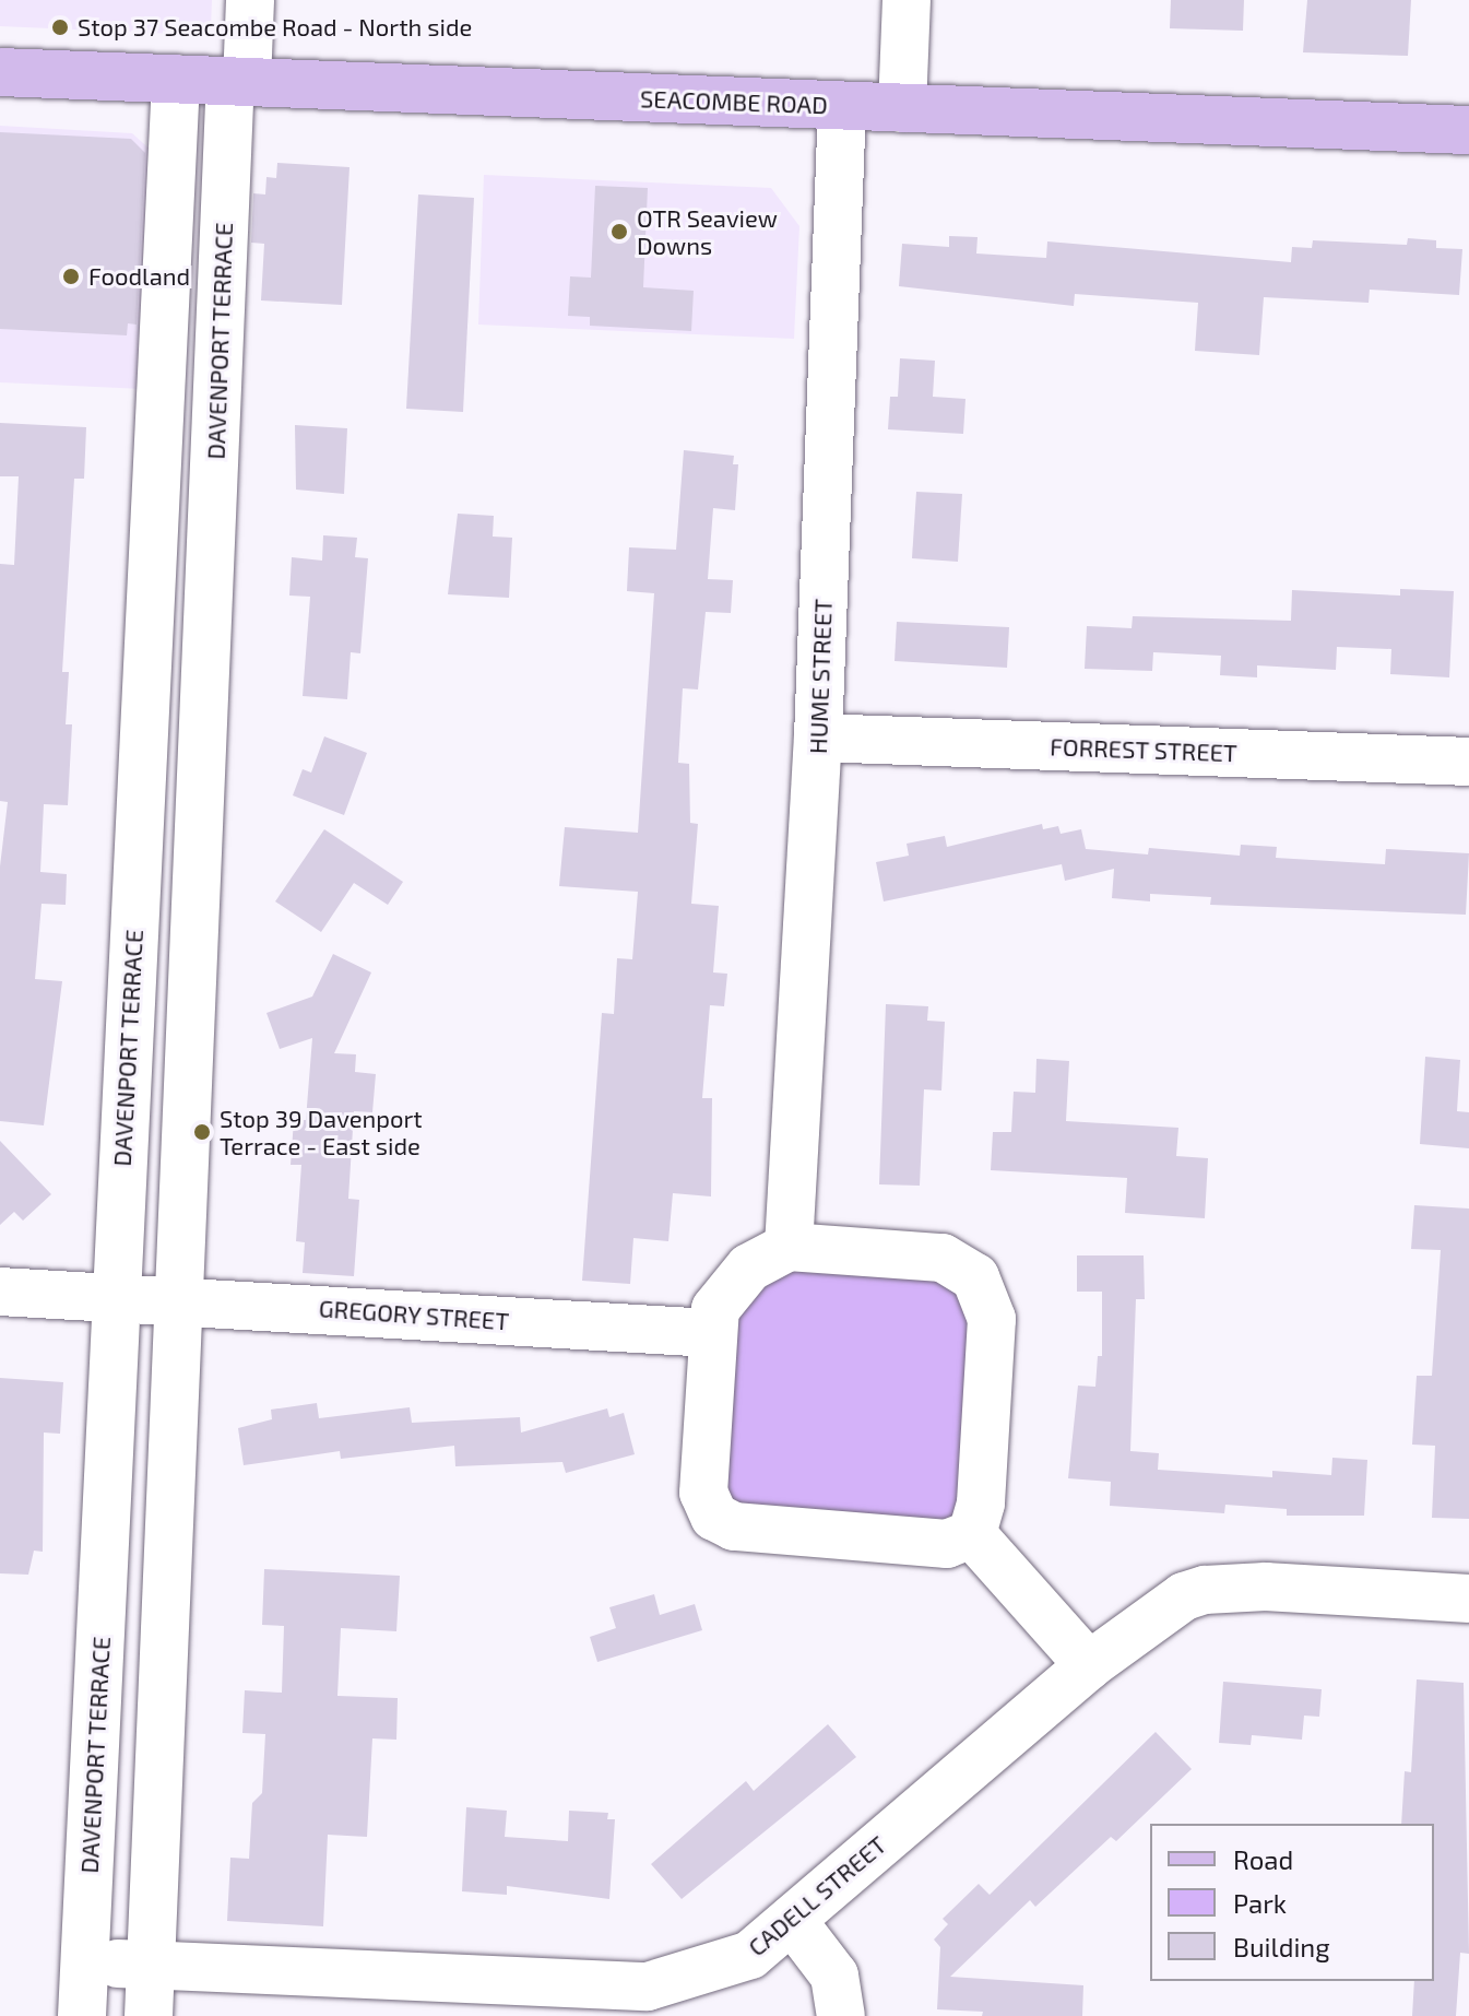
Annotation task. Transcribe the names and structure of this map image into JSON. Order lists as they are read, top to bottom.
{
  "streets": {
    "main road": ["SEACOMBE ROAD"],
    "street": [
      "DAVENPORT TERRACE",
      "HUME STREET",
      "FORREST STREET",
      "GREGORY STREET",
      "CADELL STREET"
    ]
  },
  "crossings": [
    ["SEACOMBE ROAD", "DAVENPORT TERRACE"],
    ["SEACOMBE ROAD", "HUME STREET"],
    ["DAVENPORT TERRACE", "GREGORY STREET"],
    ["DAVENPORT TERRACE", "CADELL STREET"],
    ["HUME STREET", "FORREST STREET"]
  ],
  "places": [
    "Stop 37 Seacombe Road - North side",
    "OTR Seaview Downs",
    "Foodland",
    "Stop 39 Davenport Terrace - East side"
  ],
  "legend": ["Road", "Park", "Building"]
}
